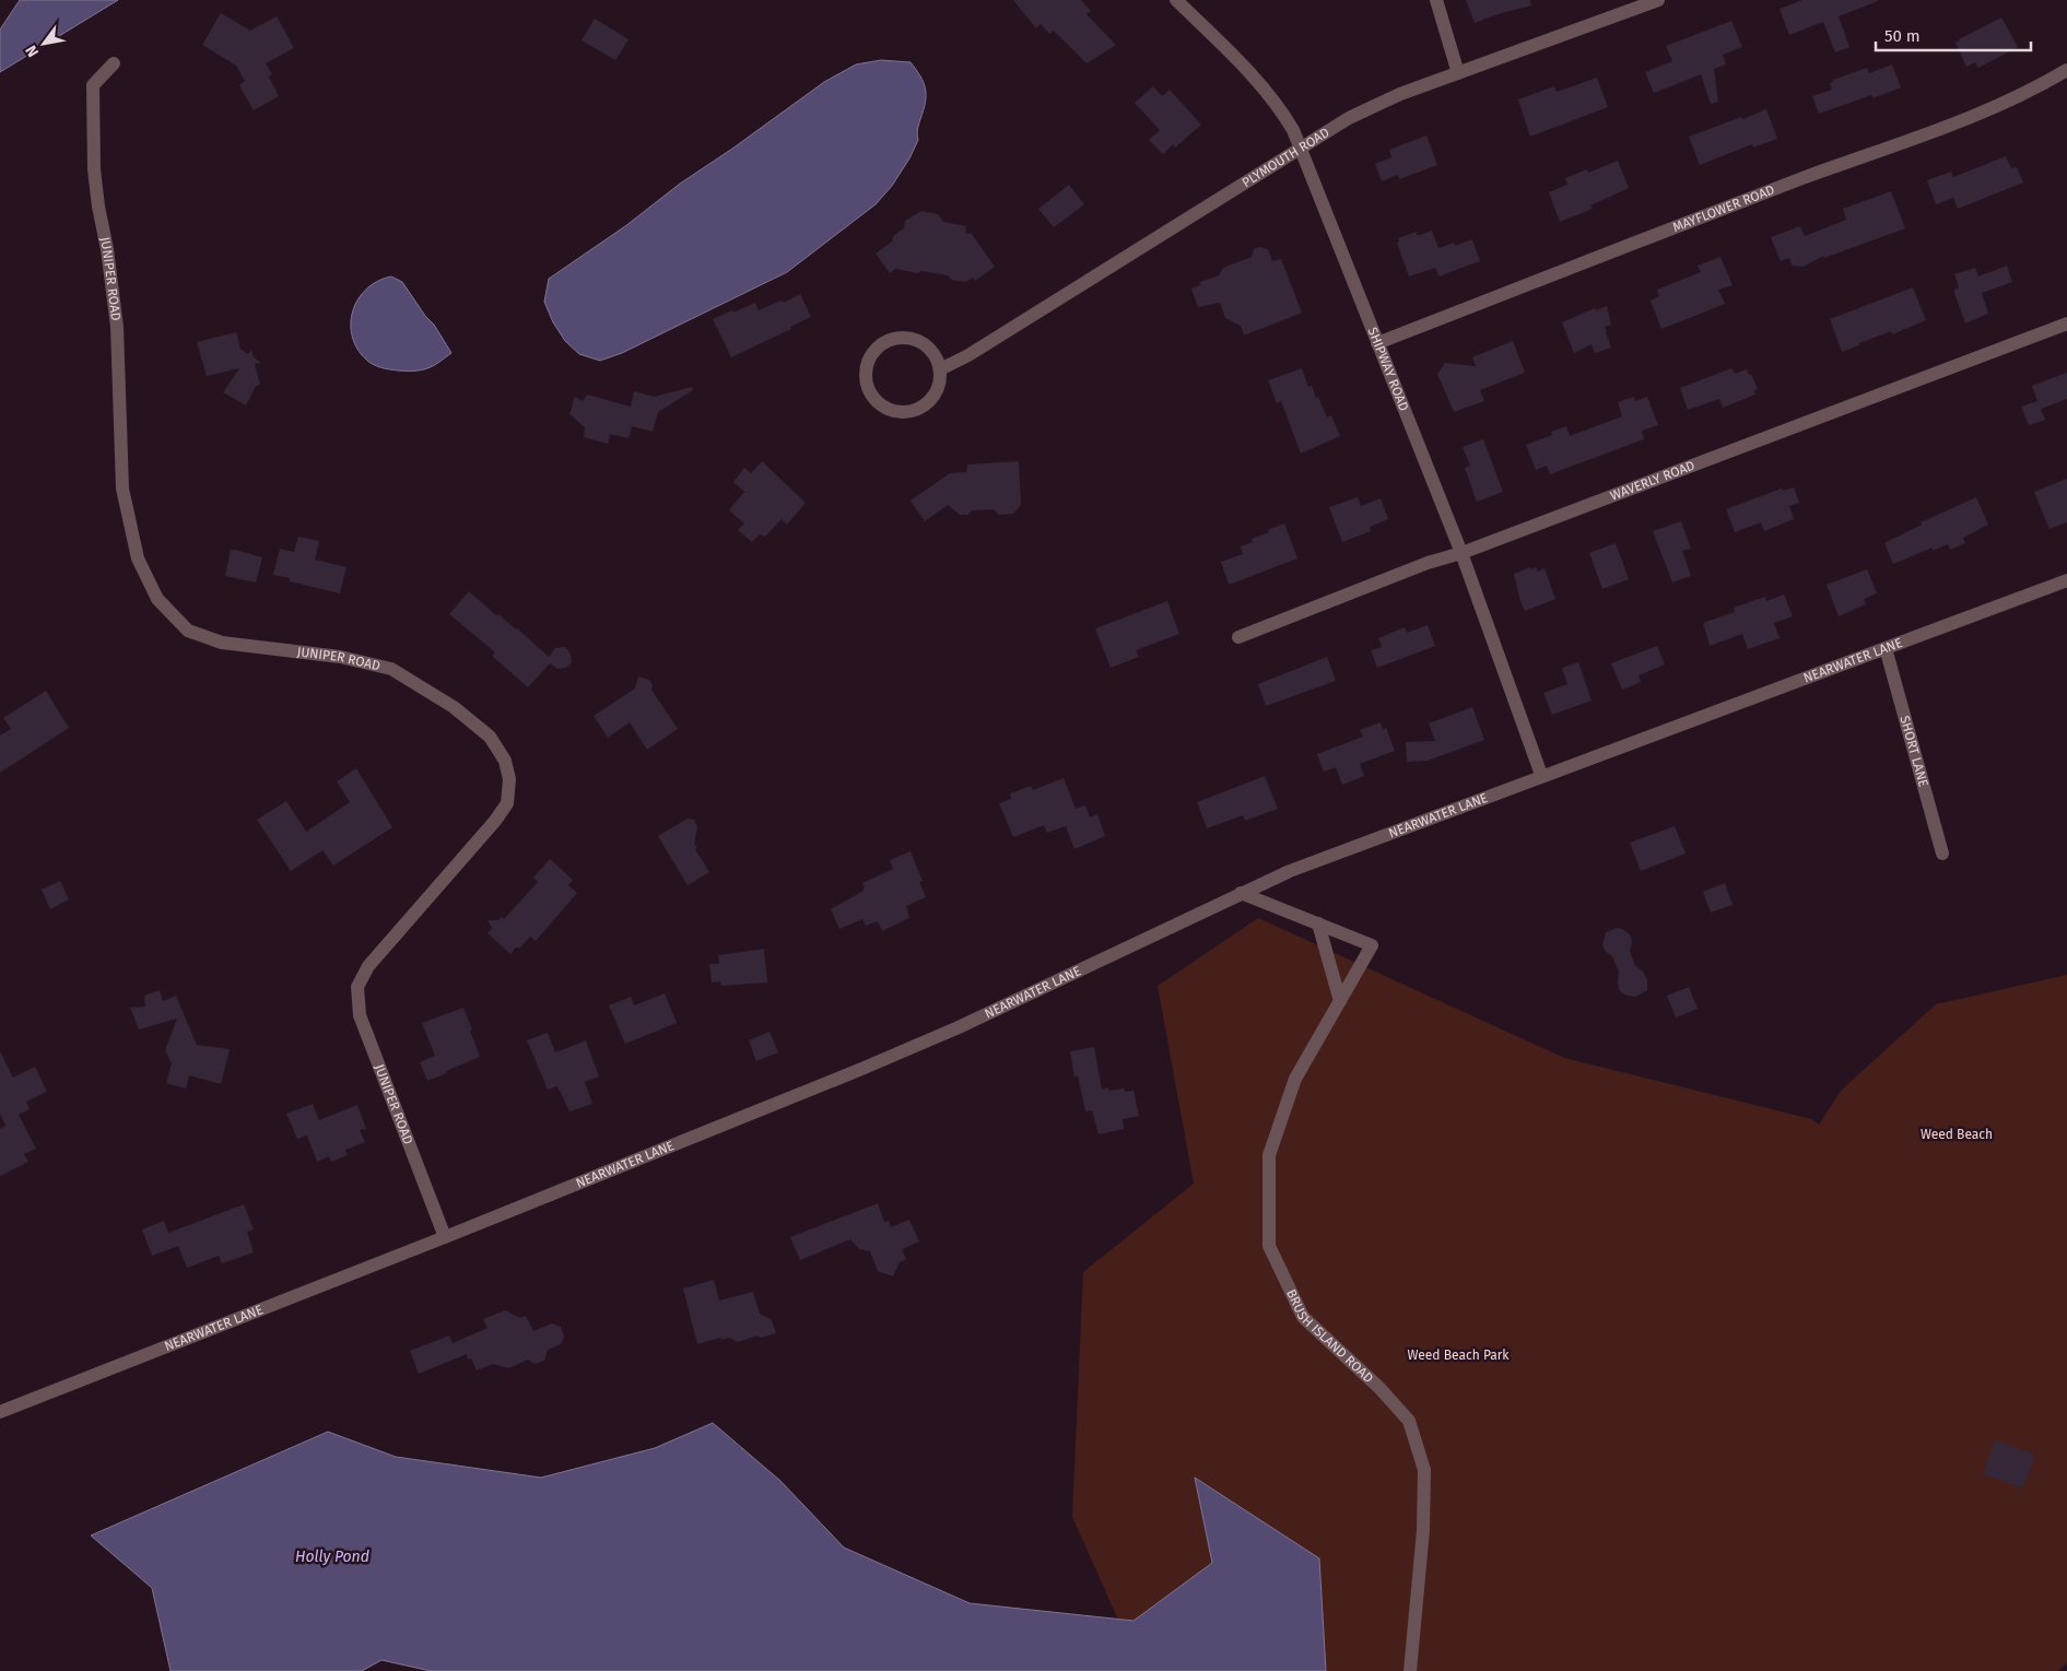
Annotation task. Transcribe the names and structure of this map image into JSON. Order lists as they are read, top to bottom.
{
  "streets": {
    "street": [
      "PLYMOUTH ROAD",
      "MAYFLOWER ROAD",
      "JUNIPER ROAD",
      "SHIPWAY ROAD",
      "WAVERLY ROAD",
      "NEARWATER LANE",
      "SHORT LANE",
      "BRUSH ISLAND ROAD"
    ]
  },
  "crossings": [
    ["PLYMOUTH ROAD", "SHIPWAY ROAD"],
    ["MAYFLOWER ROAD", "SHIPWAY ROAD"],
    ["JUNIPER ROAD", "NEARWATER LANE"],
    ["SHIPWAY ROAD", "WAVERLY ROAD"],
    ["SHIPWAY ROAD", "NEARWATER LANE"],
    ["NEARWATER LANE", "SHORT LANE"],
    ["NEARWATER LANE", "BRUSH ISLAND ROAD"]
  ],
  "water": ["Holly Pond"],
  "parks": ["Weed Beach", "Weed Beach Park"],
  "scale_bar": "50 m",
  "north": "bottom left"
}
